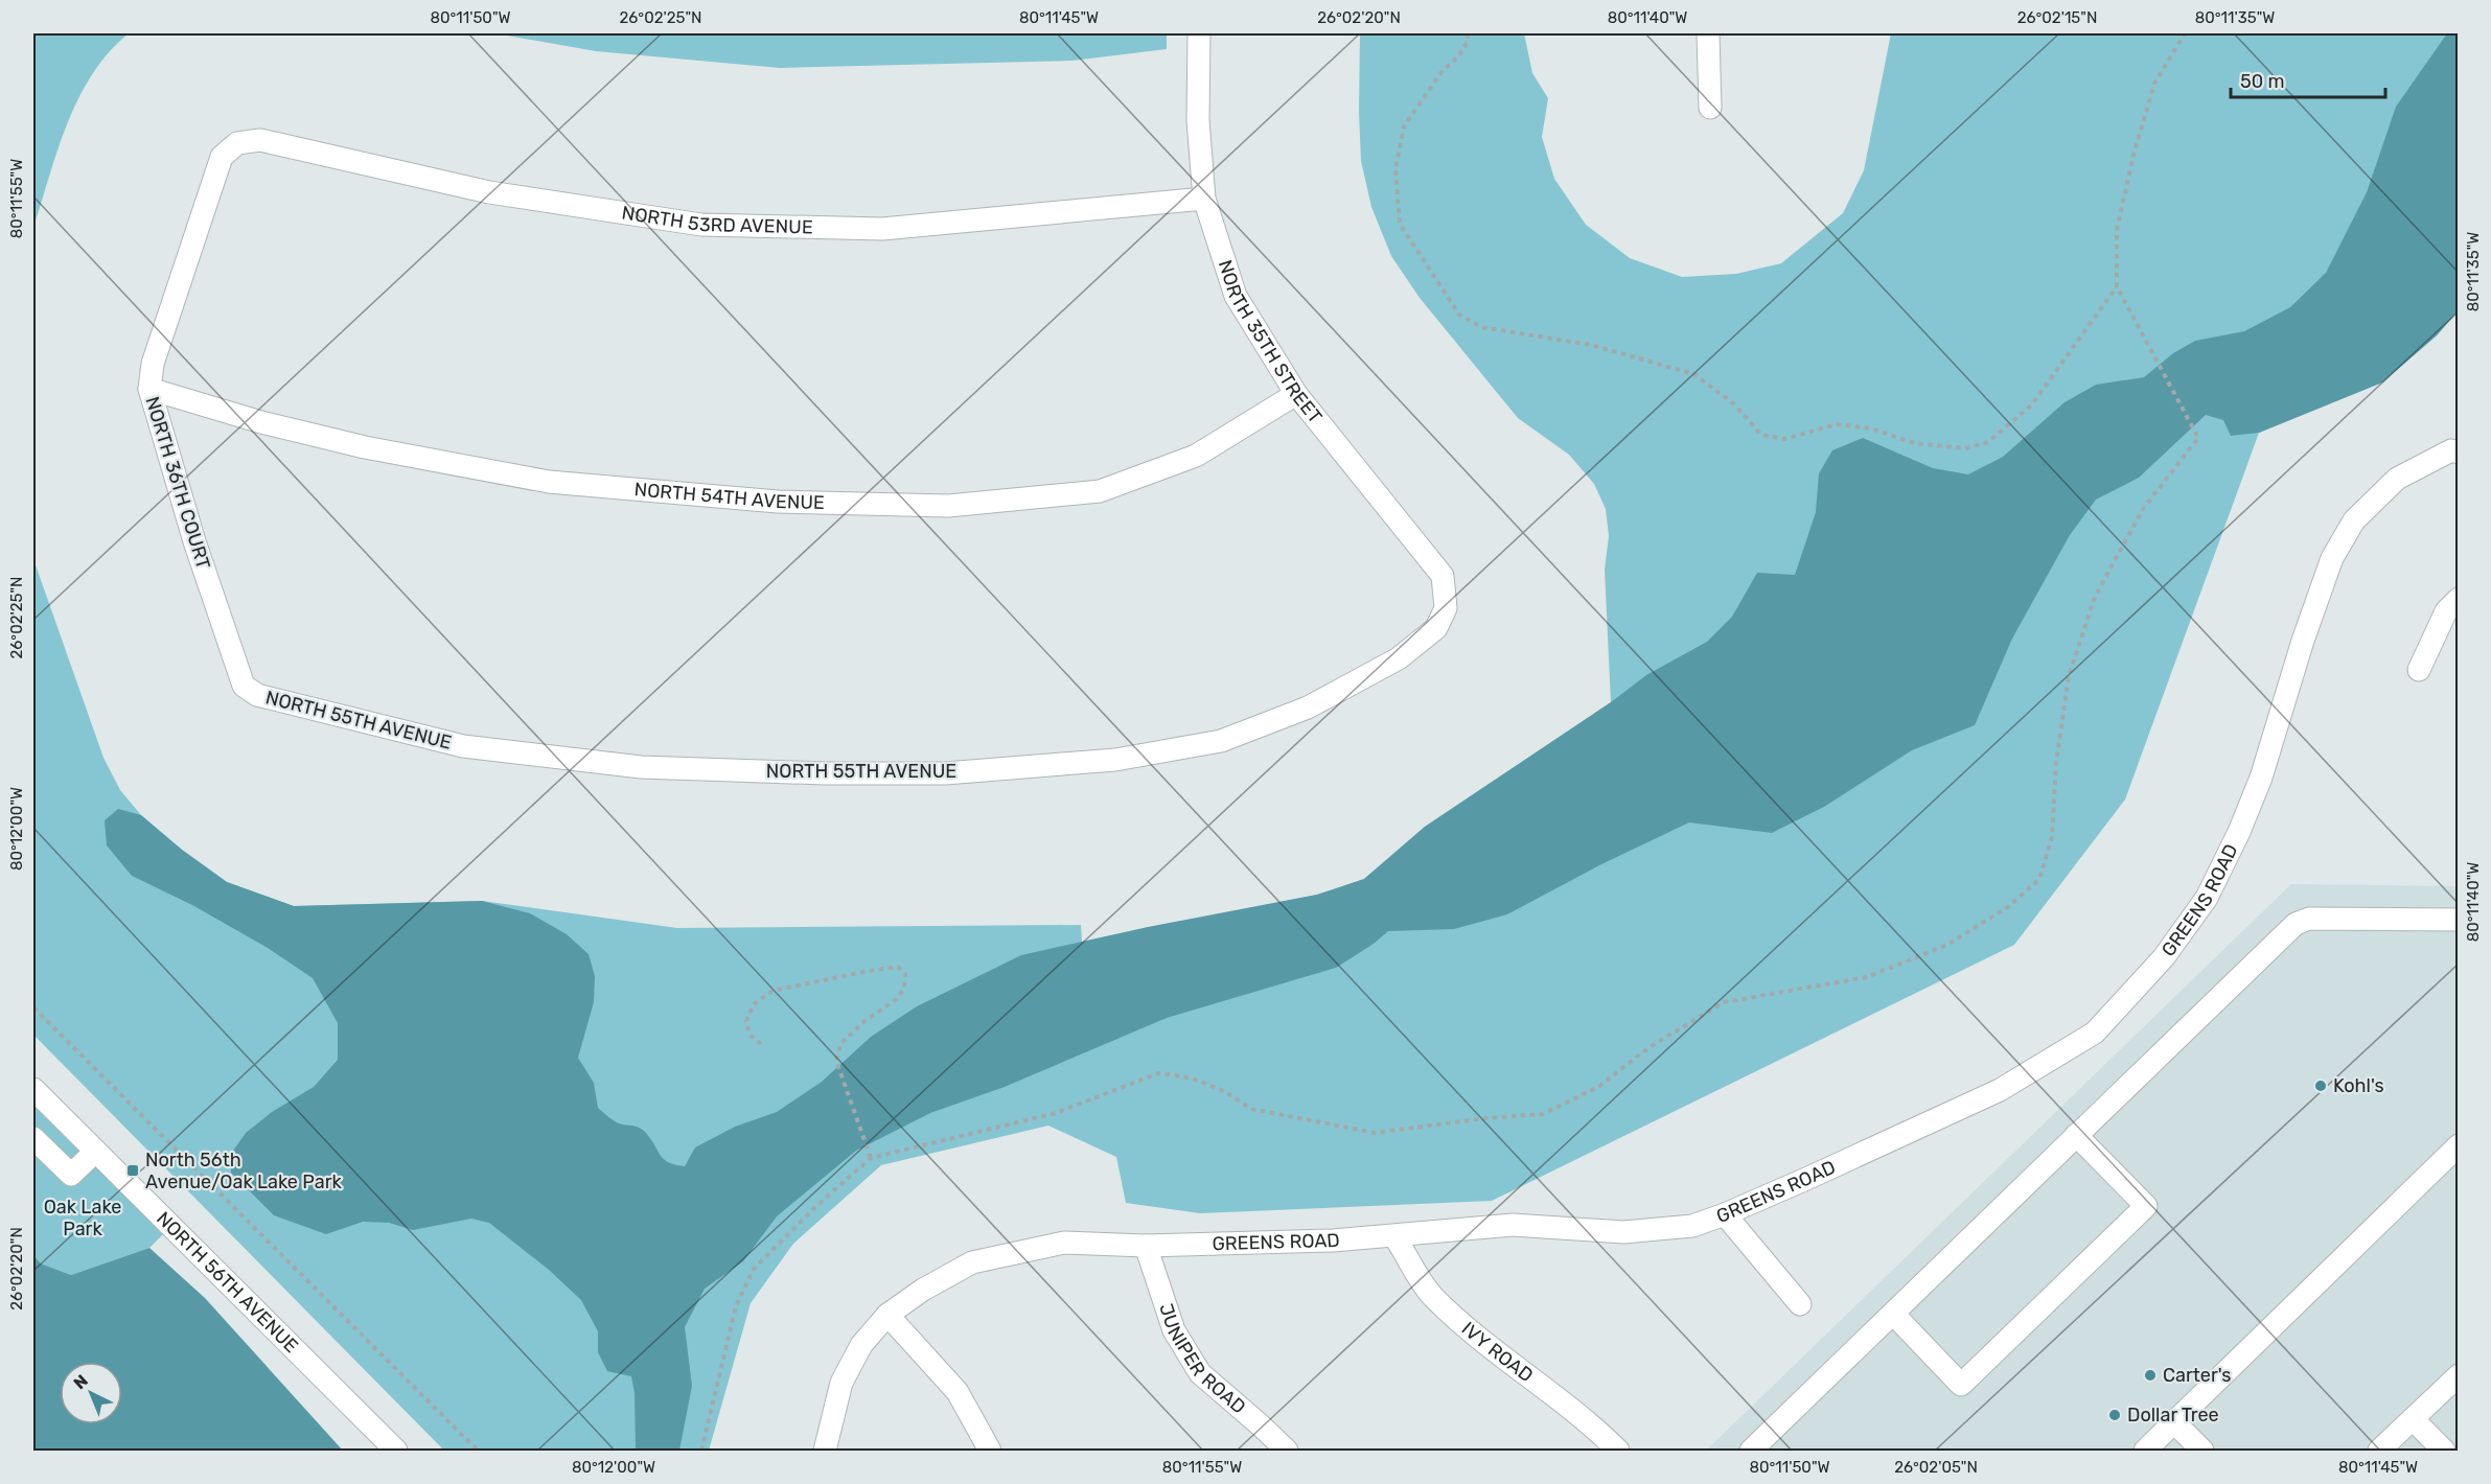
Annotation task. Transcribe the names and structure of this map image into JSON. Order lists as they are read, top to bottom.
{
  "streets": {
    "street": [
      "NORTH 53RD AVENUE",
      "NORTH 35TH STREET",
      "NORTH 36TH COURT",
      "NORTH 54TH AVENUE",
      "NORTH 55TH AVENUE",
      "GREENS ROAD",
      "NORTH 56TH AVENUE",
      "IVY ROAD",
      "JUNIPER ROAD"
    ]
  },
  "crossings": [
    ["NORTH 53RD AVENUE", "NORTH 35TH STREET"],
    ["NORTH 53RD AVENUE", "NORTH 36TH COURT"],
    ["NORTH 35TH STREET", "NORTH 54TH AVENUE"],
    ["NORTH 35TH STREET", "NORTH 55TH AVENUE"],
    ["NORTH 36TH COURT", "NORTH 54TH AVENUE"],
    ["NORTH 36TH COURT", "NORTH 55TH AVENUE"],
    ["GREENS ROAD", "IVY ROAD"],
    ["GREENS ROAD", "JUNIPER ROAD"]
  ],
  "parks": ["Oak Lake Park"],
  "places": {
    "other": ["Kohl's", "Carter's", "Dollar Tree"],
    "transit": ["North 56th Avenue/Oak Lake Park"]
  },
  "scale_bar": "50 m",
  "north": "top left",
  "coordinates": [
    "80°11'50\"W",
    "26°02'25\"N",
    "80°11'45\"W",
    "26°02'20\"N",
    "80°11'40\"W",
    "26°02'15\"N",
    "80°11'35\"W",
    "80°11'55\"W",
    "80°12'00\"W",
    "26°02'05\"N"
  ]
}
